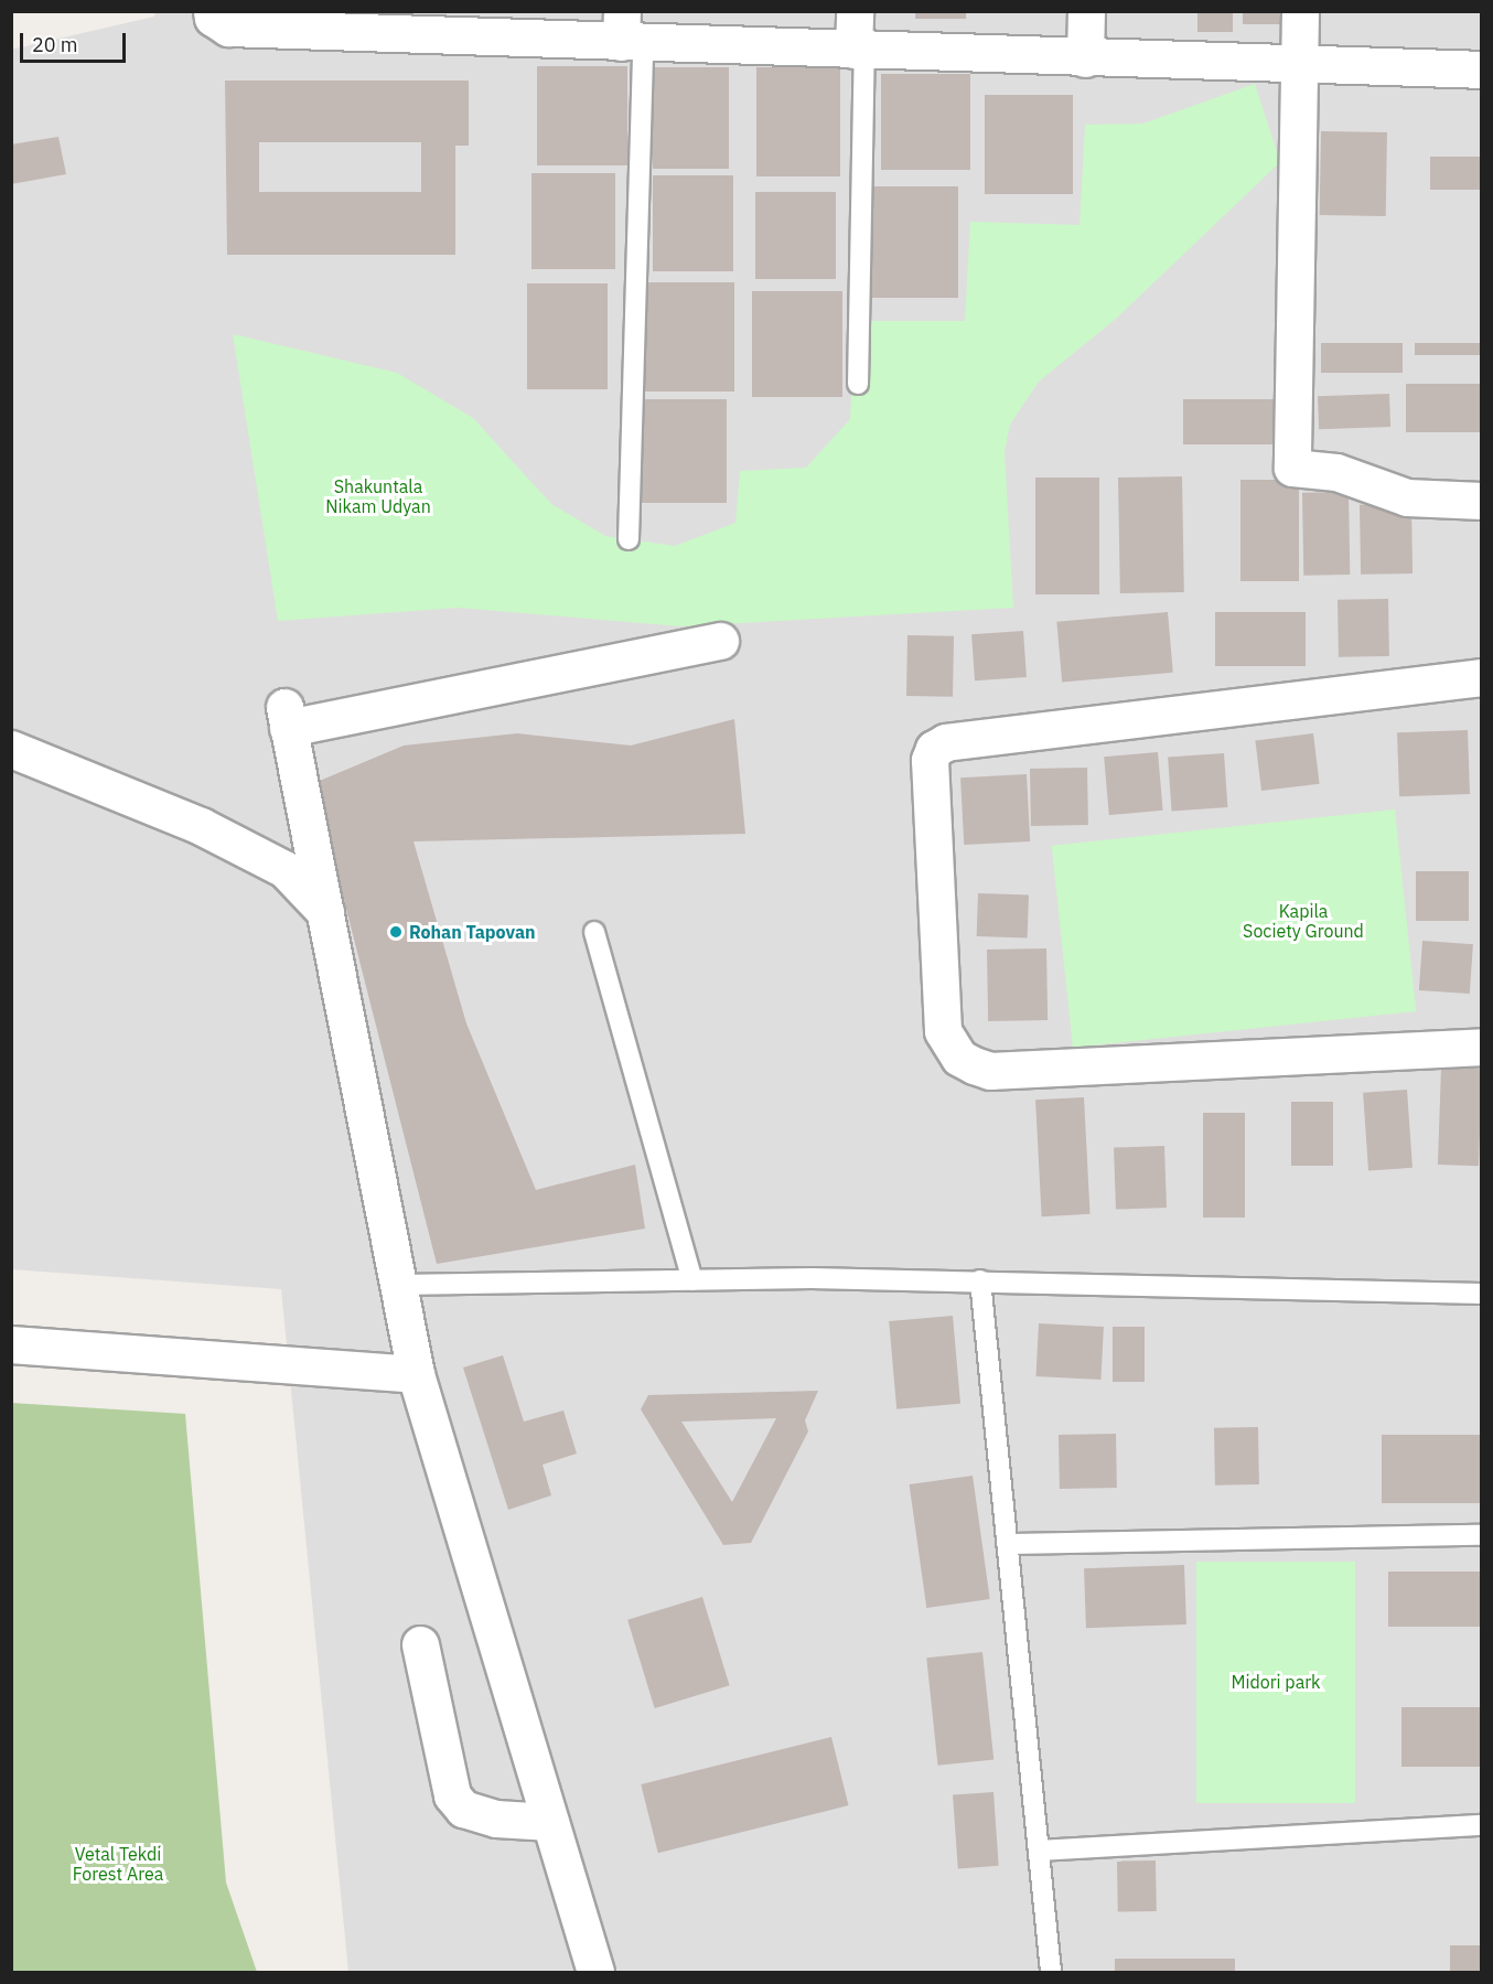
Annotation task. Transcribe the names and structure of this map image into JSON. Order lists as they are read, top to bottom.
{
  "parks": [
    "Shakuntala Nikam Udyan",
    "Kapila Society Ground",
    "Midori park",
    "Vetal Tekdi Forest Area"
  ],
  "places": ["Rohan Tapovan"],
  "scale_bar": "20 m"
}
